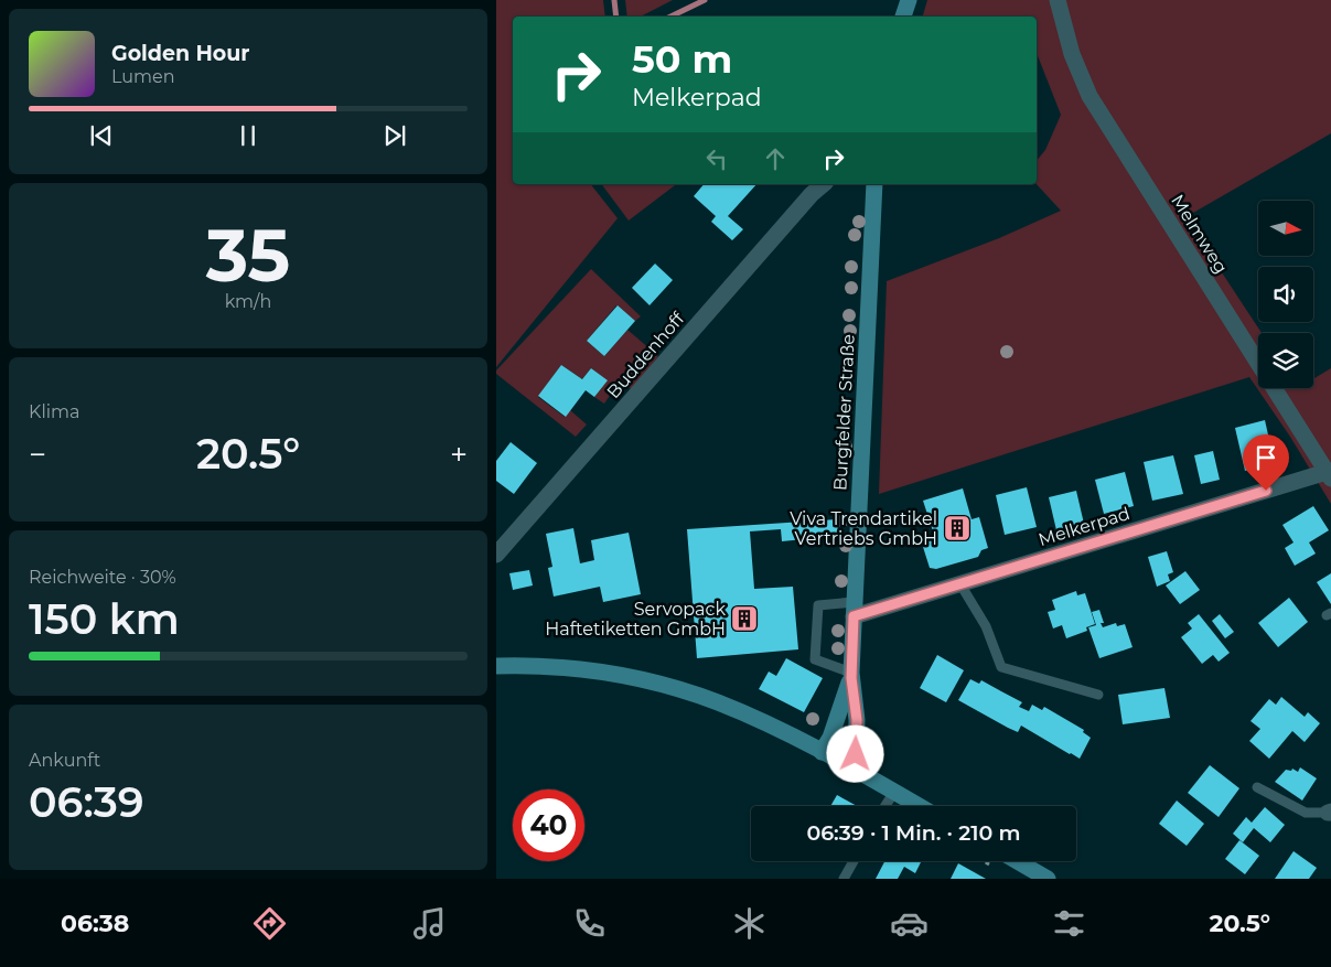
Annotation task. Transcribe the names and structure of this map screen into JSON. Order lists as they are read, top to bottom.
{
  "streets": {
    "street": [
      "Melmweg",
      "Buddenhoff",
      "Burgfelder Straße",
      "Melkerpad"
    ]
  },
  "crossings": [
    ["Melmweg", "Melkerpad"],
    ["Burgfelder Straße", "Melkerpad"]
  ],
  "places": {
    "building": ["Viva Trendartikel Vertriebs GmbH", "Servopack Haftetiketten GmbH"]
  },
  "north": "right",
  "page": {
    "turn": ["50 m", "Melkerpad"],
    "song": ["Golden Hour", "Lumen"],
    "tile": [
      ["35", "km/h"],
      "Klima",
      ["Reichweite · 30%", "150 km"],
      ["Ankunft", "06:39"]
    ],
    "heat": ["−", "20.5°", "+"],
    "limit": "40",
    "trip": "06:39 · 1 Min. · 210 m",
    "tabs": ["06:38", "20.5°"]
  }
}
